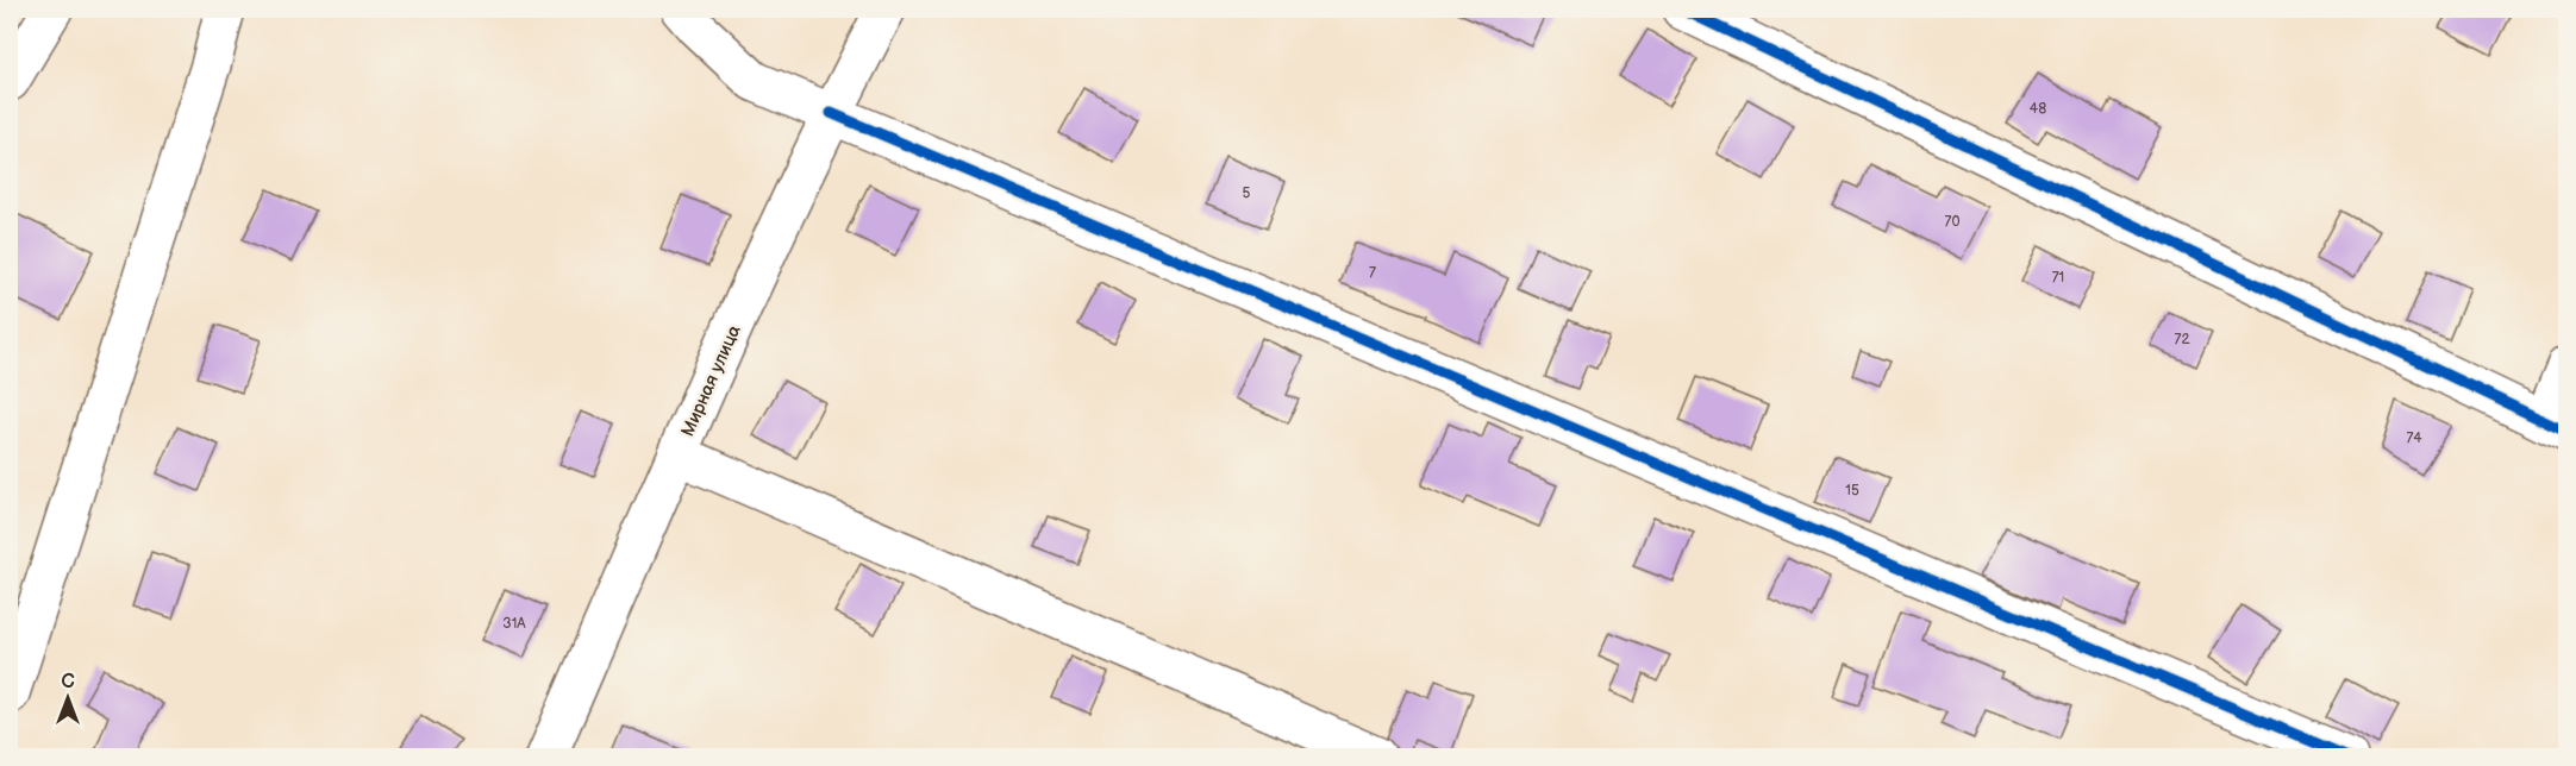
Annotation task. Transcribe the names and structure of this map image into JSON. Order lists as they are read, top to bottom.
{
  "streets": {
    "street": ["Мирная улица"]
  },
  "house_numbers": [
    "48",
    "5",
    "70",
    "7",
    "71",
    "72",
    "74",
    "15",
    "31А"
  ],
  "north": "top"
}
